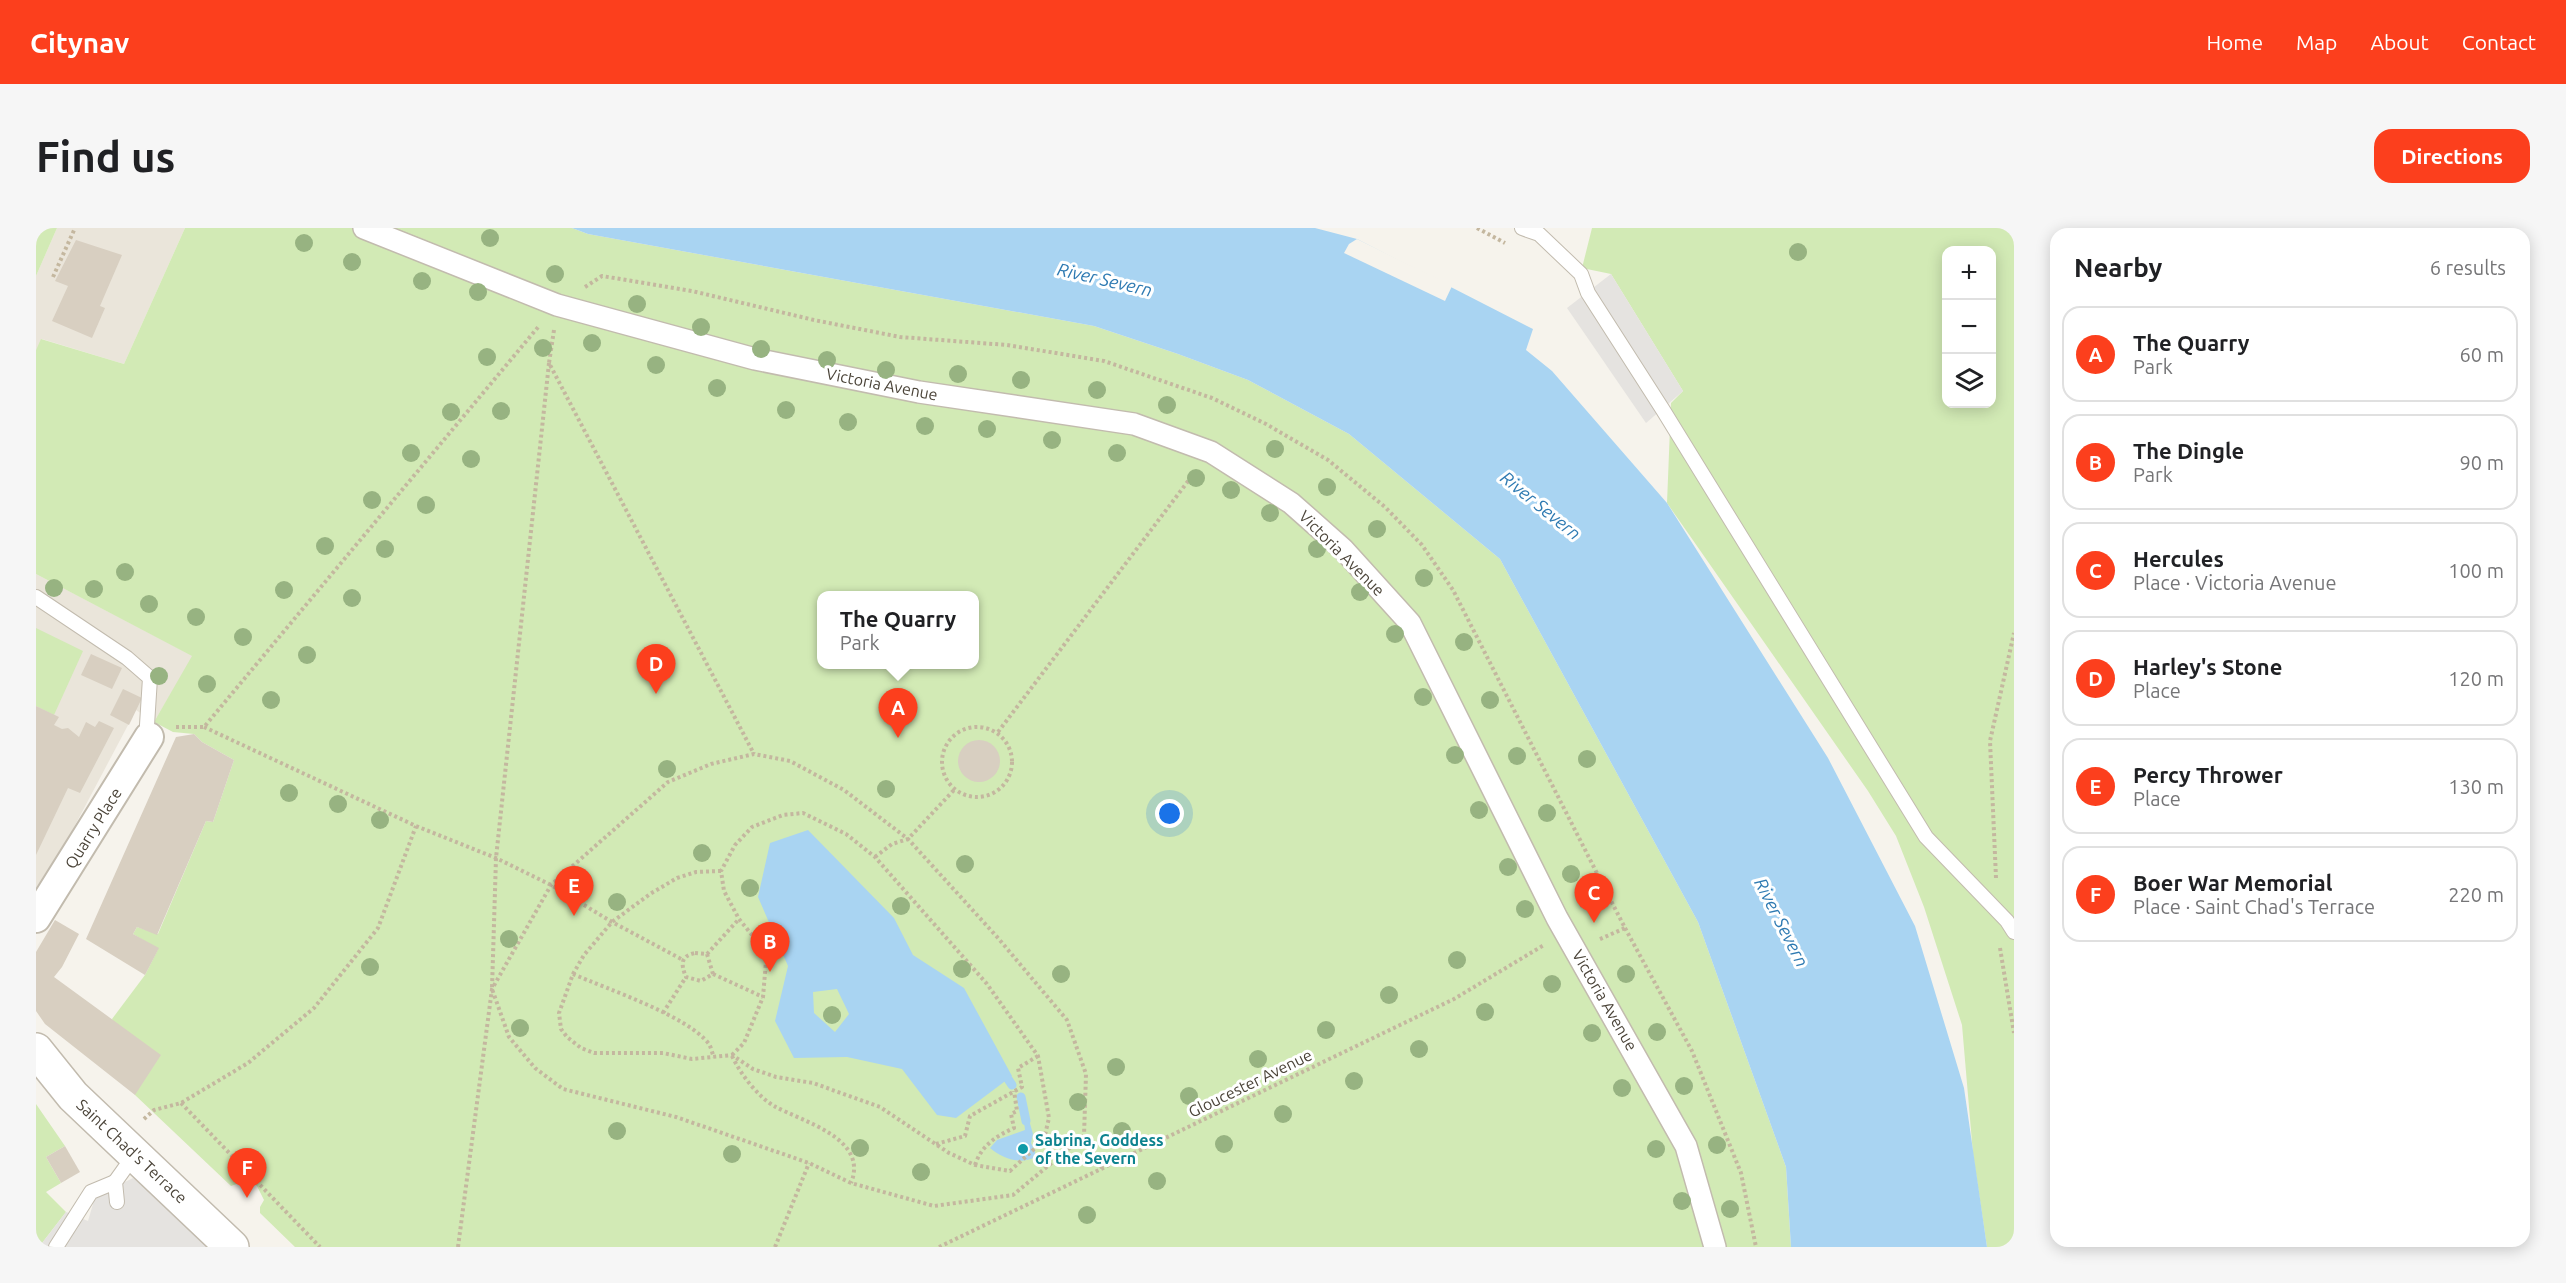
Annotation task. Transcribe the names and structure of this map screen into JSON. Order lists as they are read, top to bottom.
{
  "streets": {
    "street": ["Victoria Avenue", "Quarry Place", "Saint Chad's Terrace"],
    "path": ["Gloucester Avenue"]
  },
  "crossings": [
    ["Victoria Avenue", "Gloucester Avenue"]
  ],
  "water": ["River Severn"],
  "places": ["Sabrina, Goddess of the Severn"],
  "page": {
    "header": "Citynav",
    "nav": [
      "Home",
      "Map",
      "About",
      "Contact"
    ],
    "buttons": "Directions",
    "title": "Find us",
    "heading": ["Nearby", "6 results"],
    "map_buttons": ["+", "−"],
    "list": [
      {
        "mark": "A",
        "name": "The Quarry",
        "note": "Park",
        "value": "60 m"
      },
      {
        "mark": "B",
        "name": "The Dingle",
        "note": "Park",
        "value": "90 m"
      },
      {
        "mark": "C",
        "name": "Hercules",
        "note": "Place · Victoria Avenue",
        "value": "100 m"
      },
      {
        "mark": "D",
        "name": "Harley's Stone",
        "note": "Place",
        "value": "120 m"
      },
      {
        "mark": "E",
        "name": "Percy Thrower",
        "note": "Place",
        "value": "130 m"
      },
      {
        "mark": "F",
        "name": "Boer War Memorial",
        "note": "Place · Saint Chad's Terrace",
        "value": "220 m"
      }
    ],
    "popup": ["The Quarry", "Park"],
    "pins": [
      "D",
      "A",
      "E",
      "C",
      "B",
      "F"
    ]
  }
}
